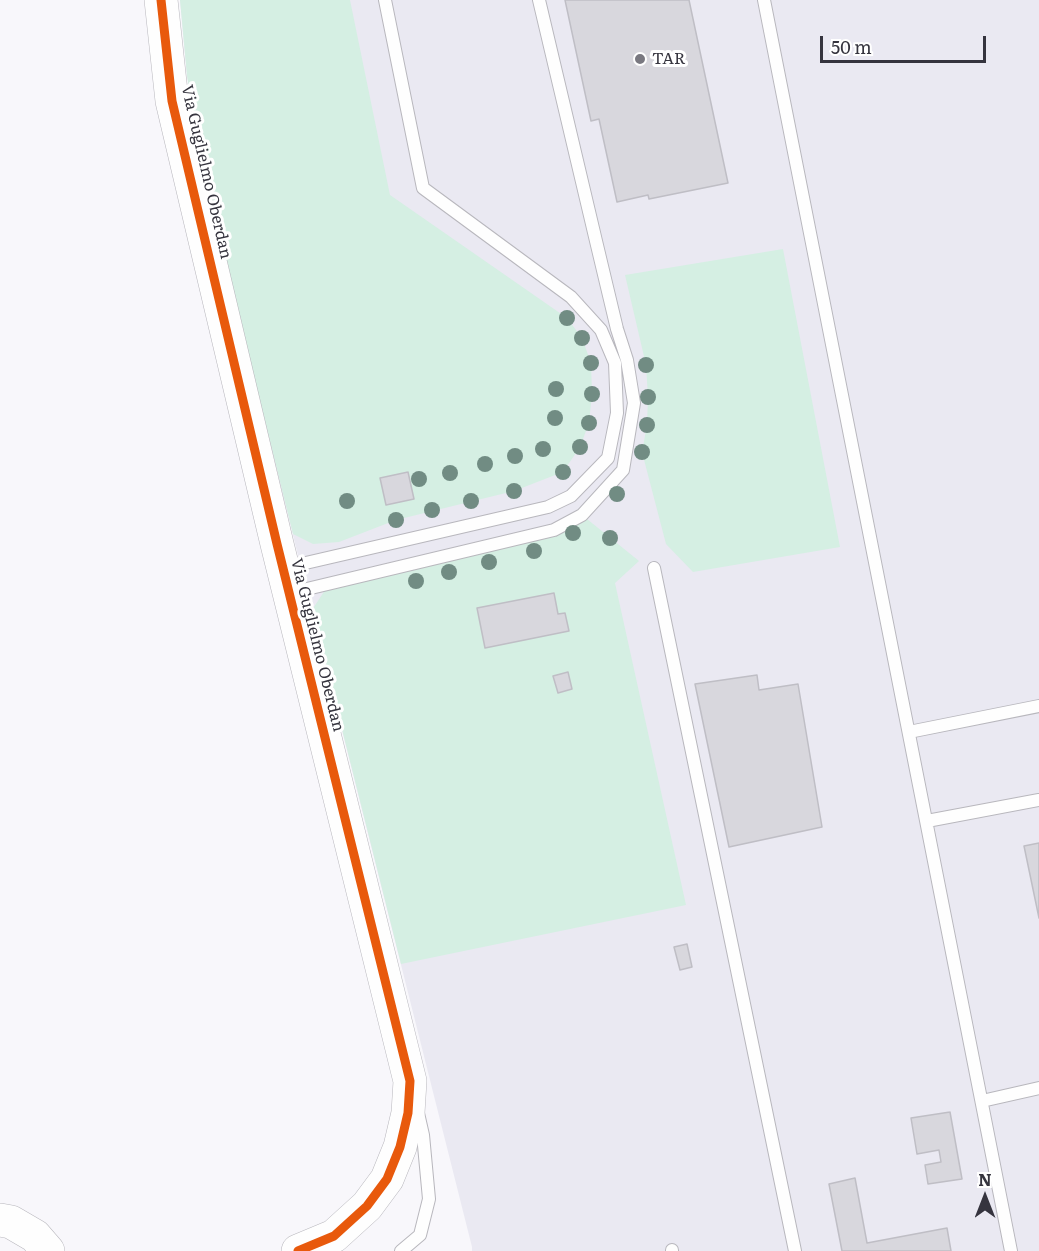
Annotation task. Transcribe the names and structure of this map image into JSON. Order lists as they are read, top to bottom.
{
  "streets": {
    "main road": ["Via Guglielmo Oberdan"]
  },
  "places": ["TAR"],
  "scale_bar": "50 m",
  "north": "top"
}
